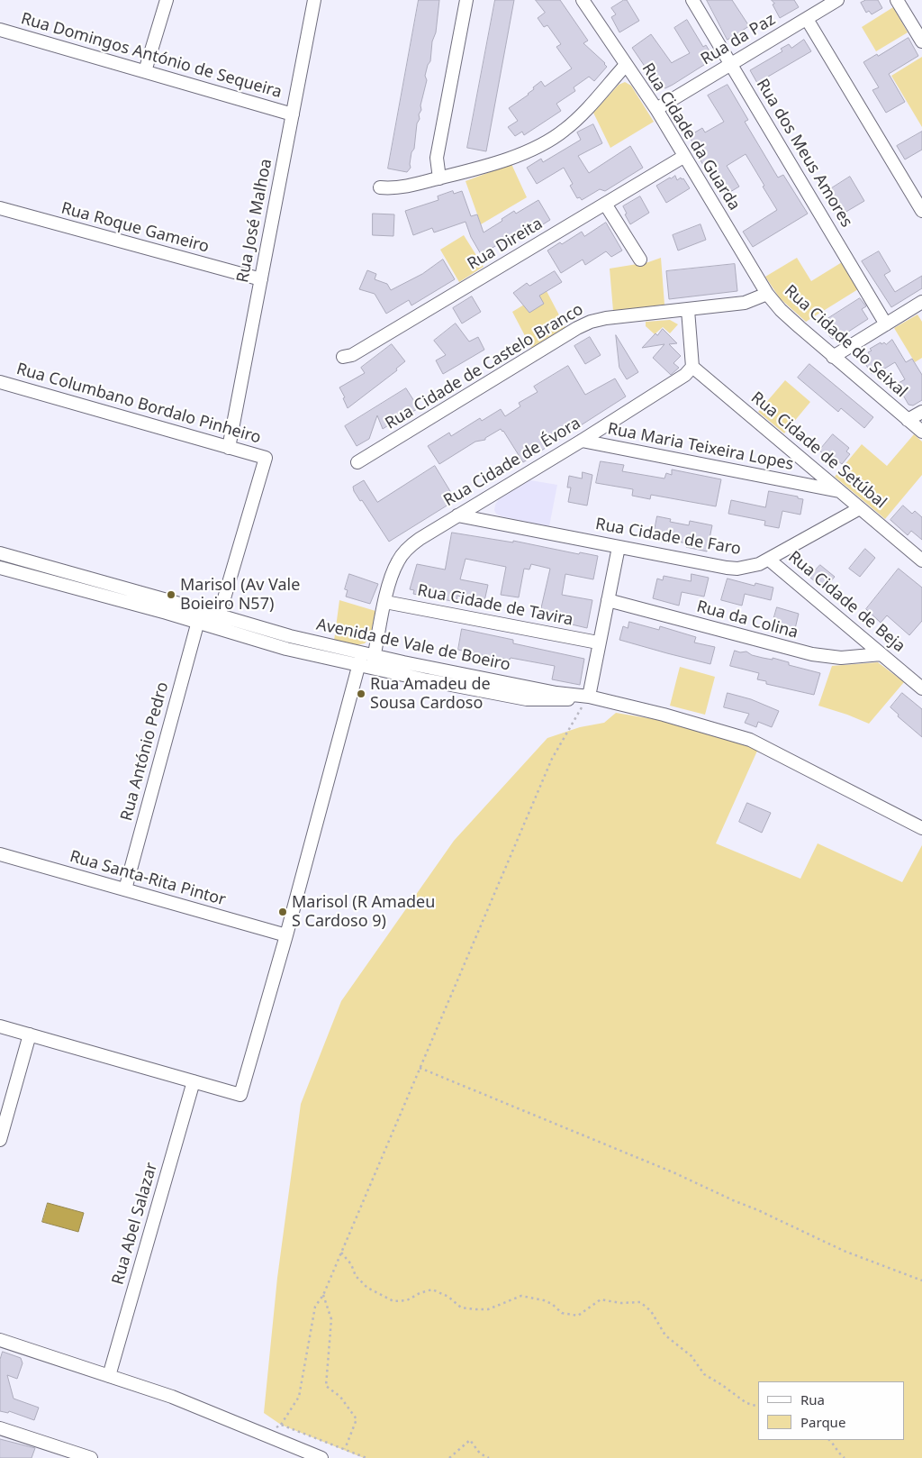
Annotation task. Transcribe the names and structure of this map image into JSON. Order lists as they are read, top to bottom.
{
  "streets": {
    "street": [
      "Rua da Paz",
      "Rua Domingos António de Sequeira",
      "Rua Cidade da Guarda",
      "Rua dos Meus Amores",
      "Rua José Malhoa",
      "Rua Roque Gameiro",
      "Rua Direita",
      "Rua Cidade do Seixal",
      "Rua Cidade de Castelo Branco",
      "Rua Columbano Bordalo Pinheiro",
      "Rua Maria Teixeira Lopes",
      "Rua Cidade de Setúbal",
      "Rua Cidade de Évora",
      "Rua Cidade de Faro",
      "Rua Cidade de Beja",
      "Rua Cidade de Tavira",
      "Rua da Colina",
      "Avenida de Vale de Boeiro",
      "Rua António Pedro",
      "Rua Santa-Rita Pintor",
      "Rua Abel Salazar"
    ]
  },
  "crossings": [
    ["Rua da Paz", "Rua Cidade da Guarda"],
    ["Rua da Paz", "Rua dos Meus Amores"],
    ["Rua Domingos António de Sequeira", "Rua José Malhoa"],
    ["Rua Cidade da Guarda", "Rua Direita"],
    ["Rua Cidade da Guarda", "Rua Cidade do Seixal"],
    ["Rua Cidade da Guarda", "Rua Cidade de Castelo Branco"],
    ["Rua José Malhoa", "Rua Roque Gameiro"],
    ["Rua José Malhoa", "Rua Columbano Bordalo Pinheiro"],
    ["Rua Cidade do Seixal", "Rua Cidade de Castelo Branco"],
    ["Rua Columbano Bordalo Pinheiro", "Avenida de Vale de Boeiro"],
    ["Rua Maria Teixeira Lopes", "Rua Cidade de Setúbal"],
    ["Rua Maria Teixeira Lopes", "Rua Cidade de Évora"],
    ["Rua Cidade de Setúbal", "Rua Cidade de Évora"],
    ["Rua Cidade de Setúbal", "Rua Cidade de Faro"],
    ["Rua Cidade de Évora", "Rua Cidade de Faro"],
    ["Rua Cidade de Évora", "Rua Cidade de Tavira"],
    ["Rua Cidade de Évora", "Avenida de Vale de Boeiro"],
    ["Rua Cidade de Évora", "Rua Santa-Rita Pintor"],
    ["Rua Cidade de Évora", "Rua Abel Salazar"],
    ["Rua Cidade de Faro", "Rua Cidade de Beja"],
    ["Rua Cidade de Beja", "Rua da Colina"],
    ["Avenida de Vale de Boeiro", "Rua António Pedro"],
    ["Rua António Pedro", "Rua Santa-Rita Pintor"]
  ],
  "places": ["Marisol (Av Vale Boieiro N57)", "Rua Amadeu de Sousa Cardoso", "Marisol (R Amadeu S Cardoso 9)"],
  "legend": ["Rua", "Parque"]
}
